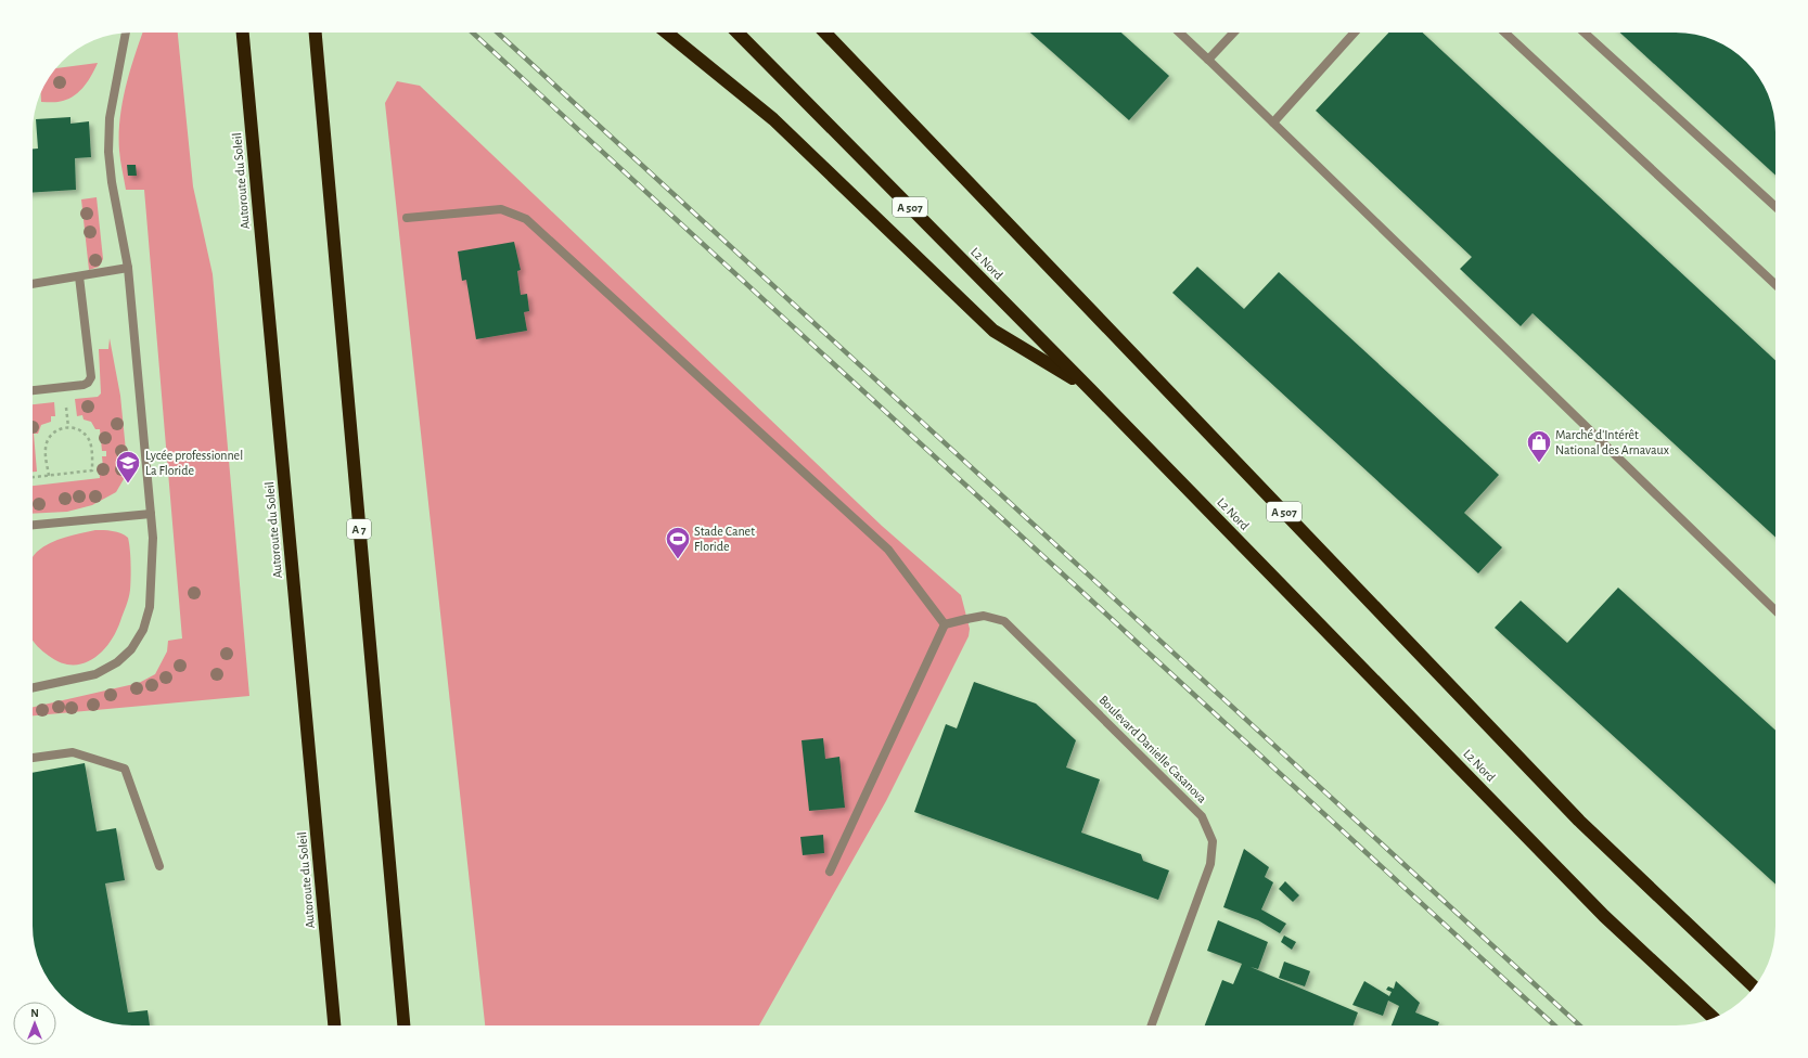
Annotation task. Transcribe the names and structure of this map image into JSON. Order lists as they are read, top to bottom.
{
  "streets": {
    "highway": [
      "Autoroute du Soleil",
      "A 507",
      "L2 Nord",
      "A 7"
    ],
    "street": ["Boulevard Danielle Casanova"]
  },
  "places": {
    "shop": ["Marché d'Intérêt National des Arnavaux"],
    "school or university": ["Lycée professionnel La Floride"],
    "sports": ["Stade Canet Floride"]
  },
  "north": "top"
}
